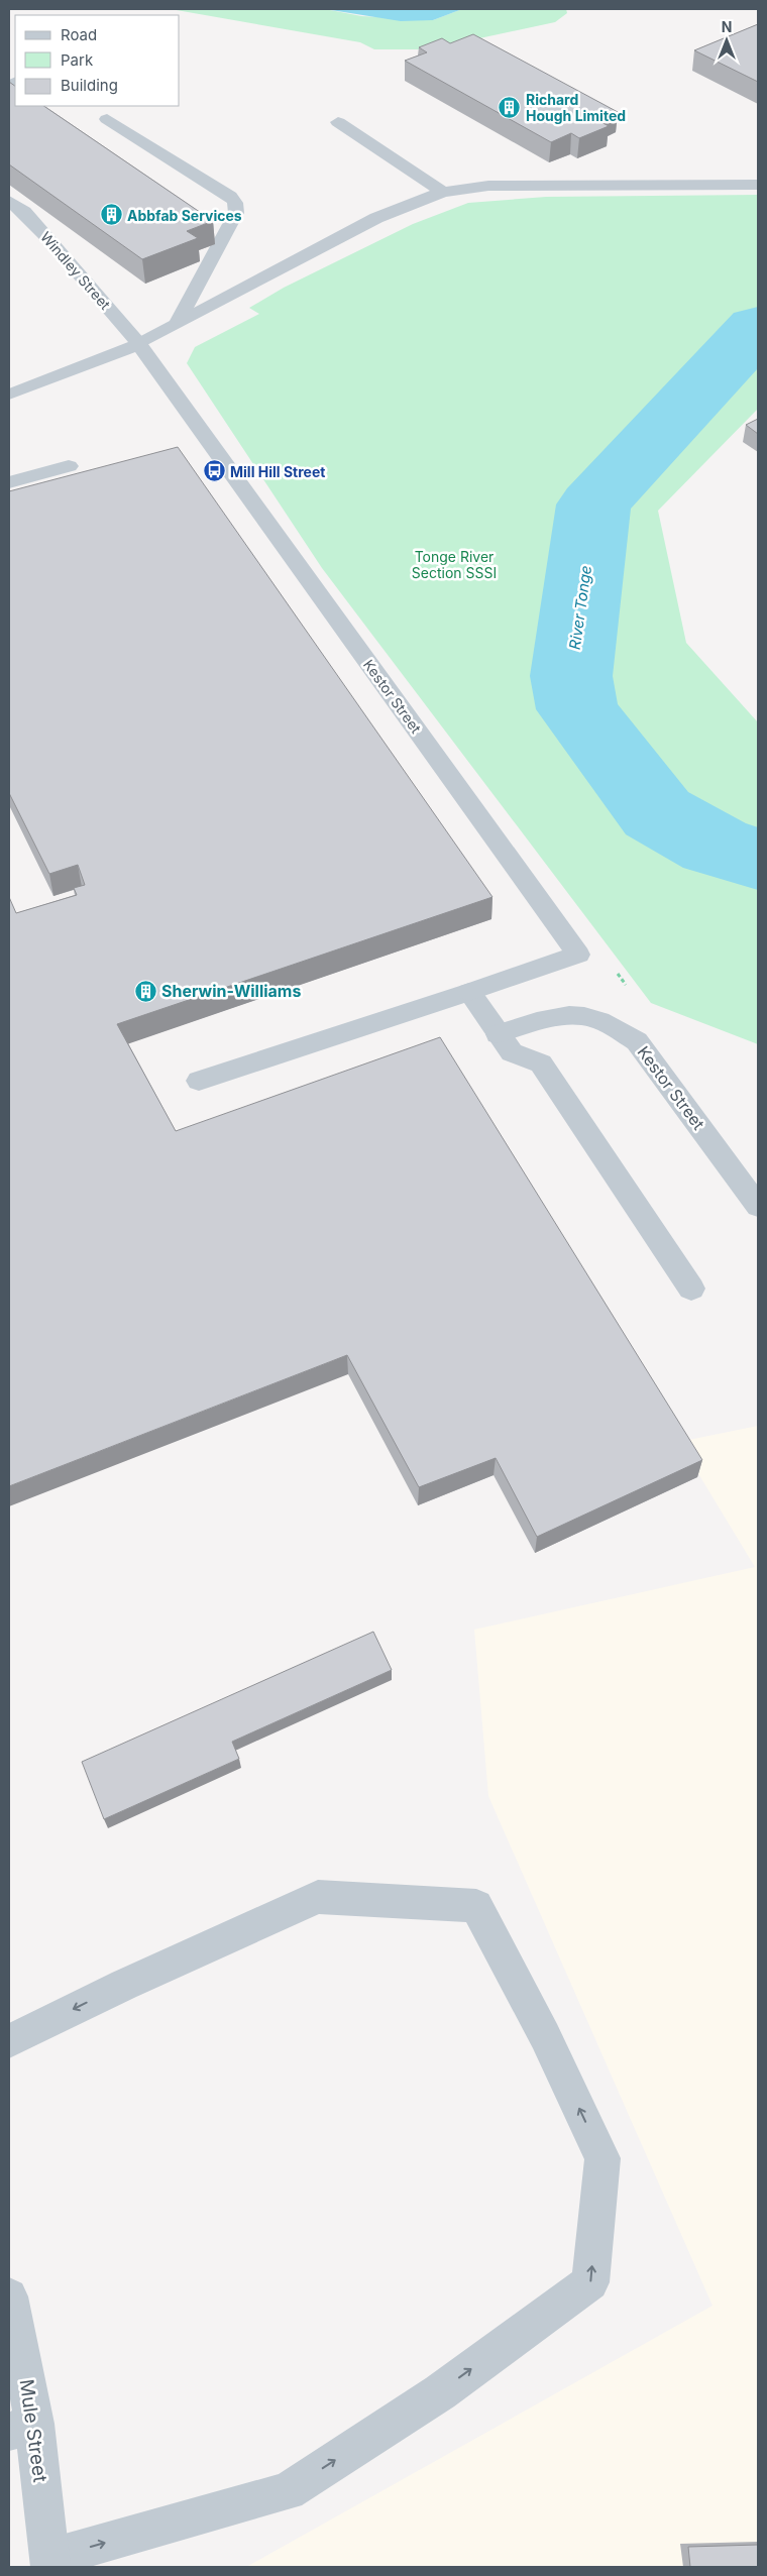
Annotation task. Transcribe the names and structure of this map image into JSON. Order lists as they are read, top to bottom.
{
  "streets": {
    "street": ["Windley Street", "Kestor Street", "Mule Street"]
  },
  "crossings": [
    ["Windley Street", "Kestor Street"]
  ],
  "water": ["River Tonge"],
  "parks": ["Tonge River Section SSSI"],
  "places": {
    "building": ["Richard Hough Limited", "Abbfab Services", "Sherwin-Williams"],
    "bus stop": ["Mill Hill Street"]
  },
  "legend": ["Road", "Park", "Building"],
  "north": "top"
}
